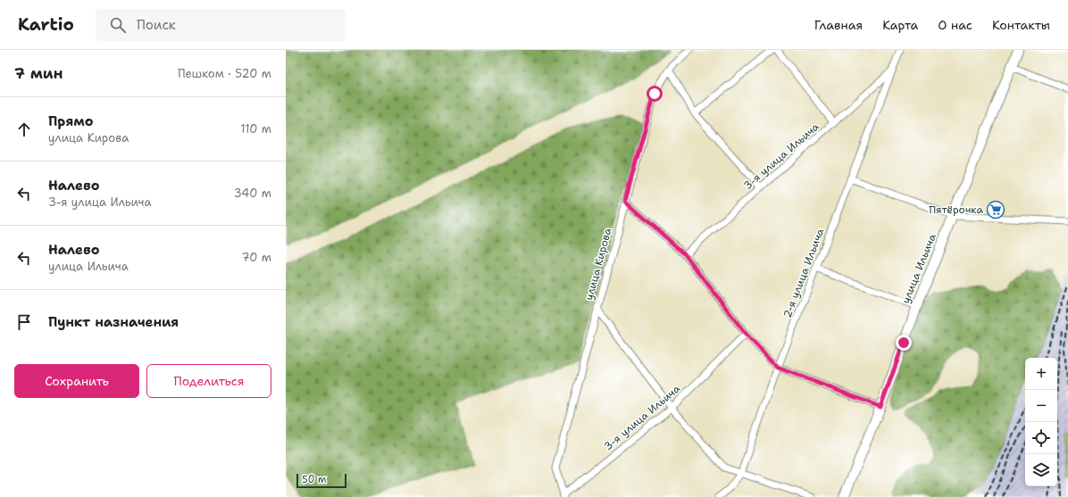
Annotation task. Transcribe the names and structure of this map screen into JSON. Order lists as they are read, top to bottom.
{
  "streets": {
    "main road": ["улица Ильича"],
    "street": ["3-я улица Ильича", "улица Кирова", "2-я улица Ильича"]
  },
  "crossings": [
    ["3-я улица Ильича", "улица Кирова"],
    ["3-я улица Ильича", "2-я улица Ильича"]
  ],
  "places": {
    "supermarket": ["Пятёрочка"]
  },
  "scale_bar": "50 m",
  "page": {
    "header": "Kartio",
    "search": "Поиск",
    "nav": [
      "Главная",
      "Карта",
      "О нас",
      "Контакты"
    ],
    "heading": ["7 мин", "Пешком · 520 m"],
    "list": [
      ["Прямо", "улица Кирова", "110 m"],
      ["Налево", "3-я улица Ильича", "340 m"],
      ["Налево", "улица Ильича", "70 m"],
      "Пункт назначения"
    ],
    "buttons": ["Сохранить", "Поделиться"],
    "map_buttons": ["+", "−"],
    "scale": "50 m"
  }
}
